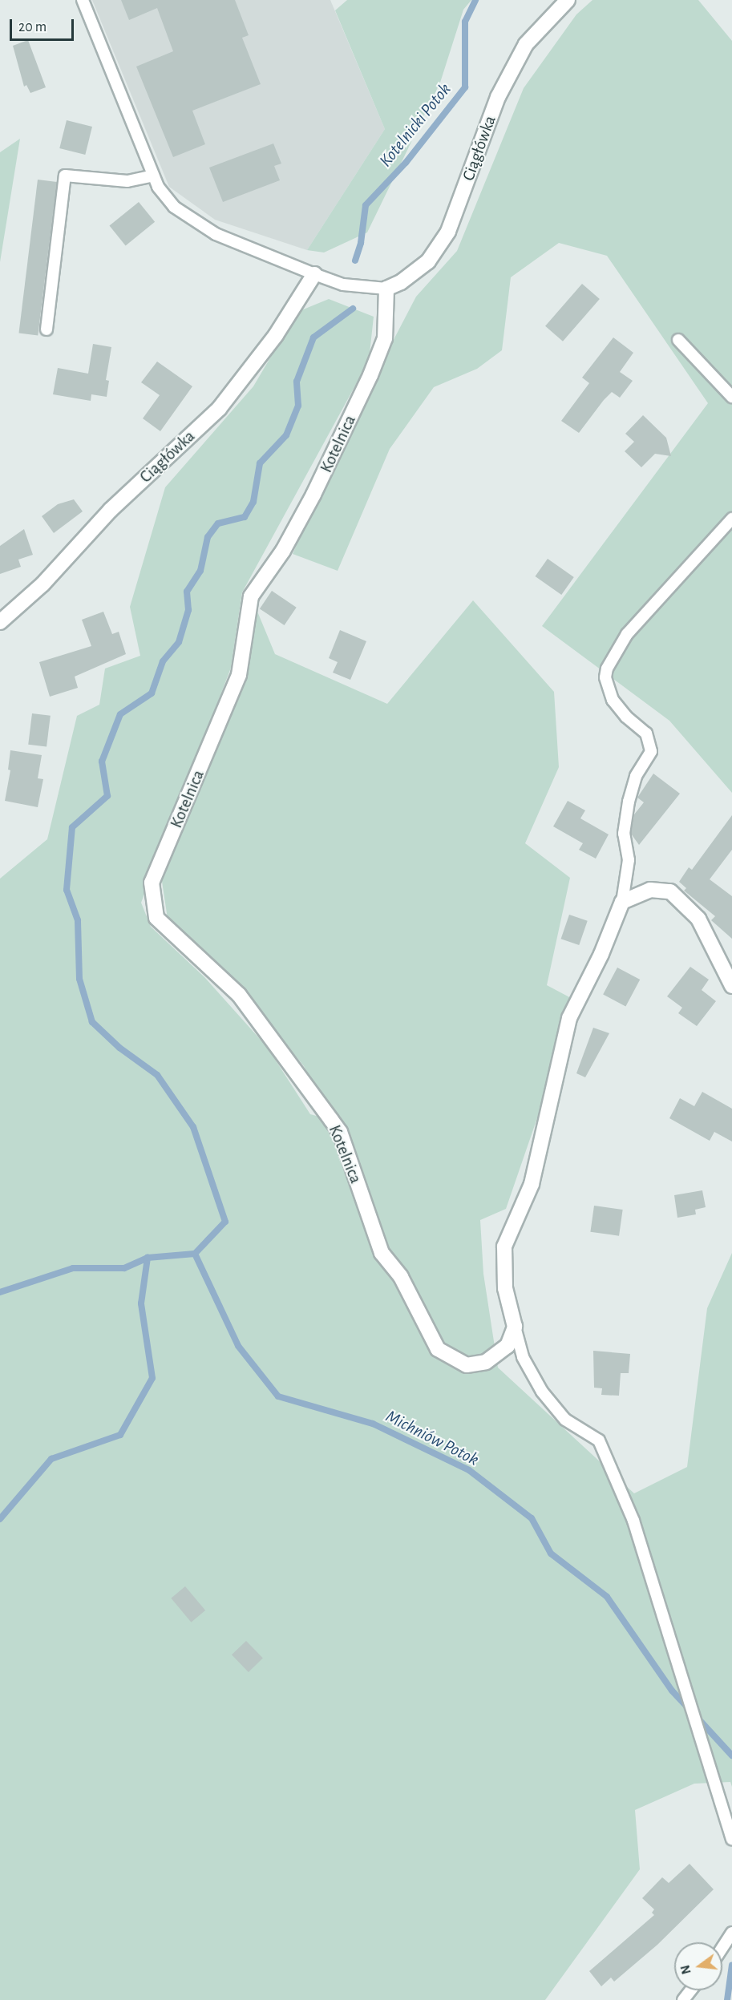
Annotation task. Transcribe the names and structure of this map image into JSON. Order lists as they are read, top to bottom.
{
  "streets": {
    "street": ["Ciągłówka", "Kotelnica"]
  },
  "crossings": [
    ["Ciągłówka", "Kotelnica"]
  ],
  "water": ["Kotelnicki Potok", "Michniów Potok"],
  "scale_bar": "20 m",
  "north": "left"
}
